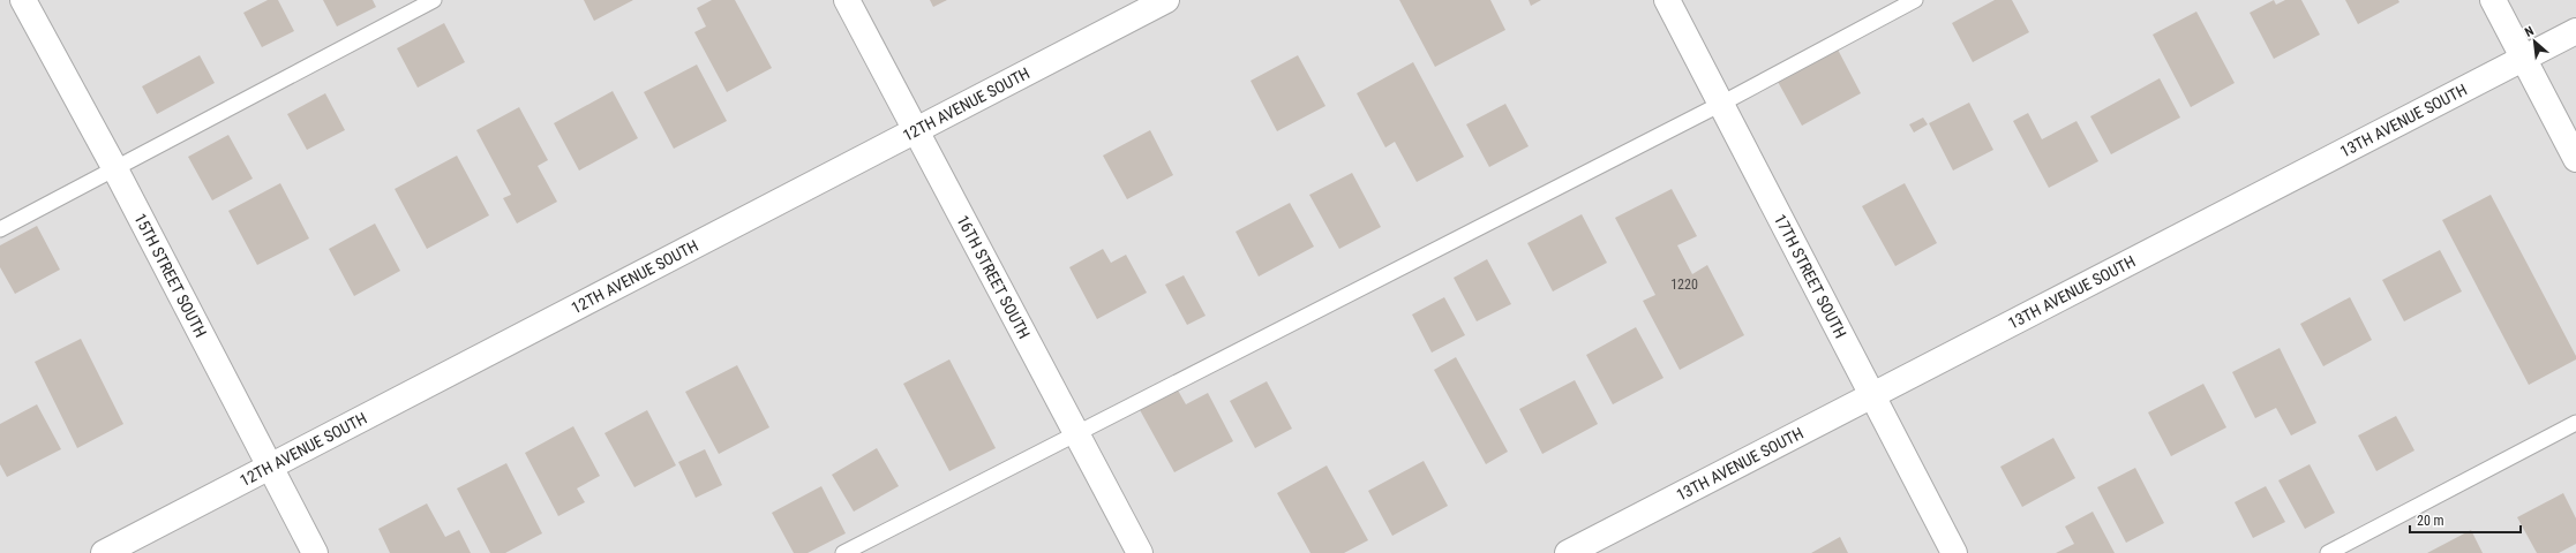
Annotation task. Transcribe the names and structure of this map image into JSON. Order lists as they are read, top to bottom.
{
  "streets": {
    "street": [
      "12TH AVENUE SOUTH",
      "13TH AVENUE SOUTH",
      "15TH STREET SOUTH",
      "16TH STREET SOUTH",
      "17TH STREET SOUTH"
    ]
  },
  "crossings": [
    ["12TH AVENUE SOUTH", "15TH STREET SOUTH"],
    ["12TH AVENUE SOUTH", "16TH STREET SOUTH"],
    ["13TH AVENUE SOUTH", "17TH STREET SOUTH"]
  ],
  "house_numbers": ["1220"],
  "scale_bar": "20 m",
  "north": "top left"
}
